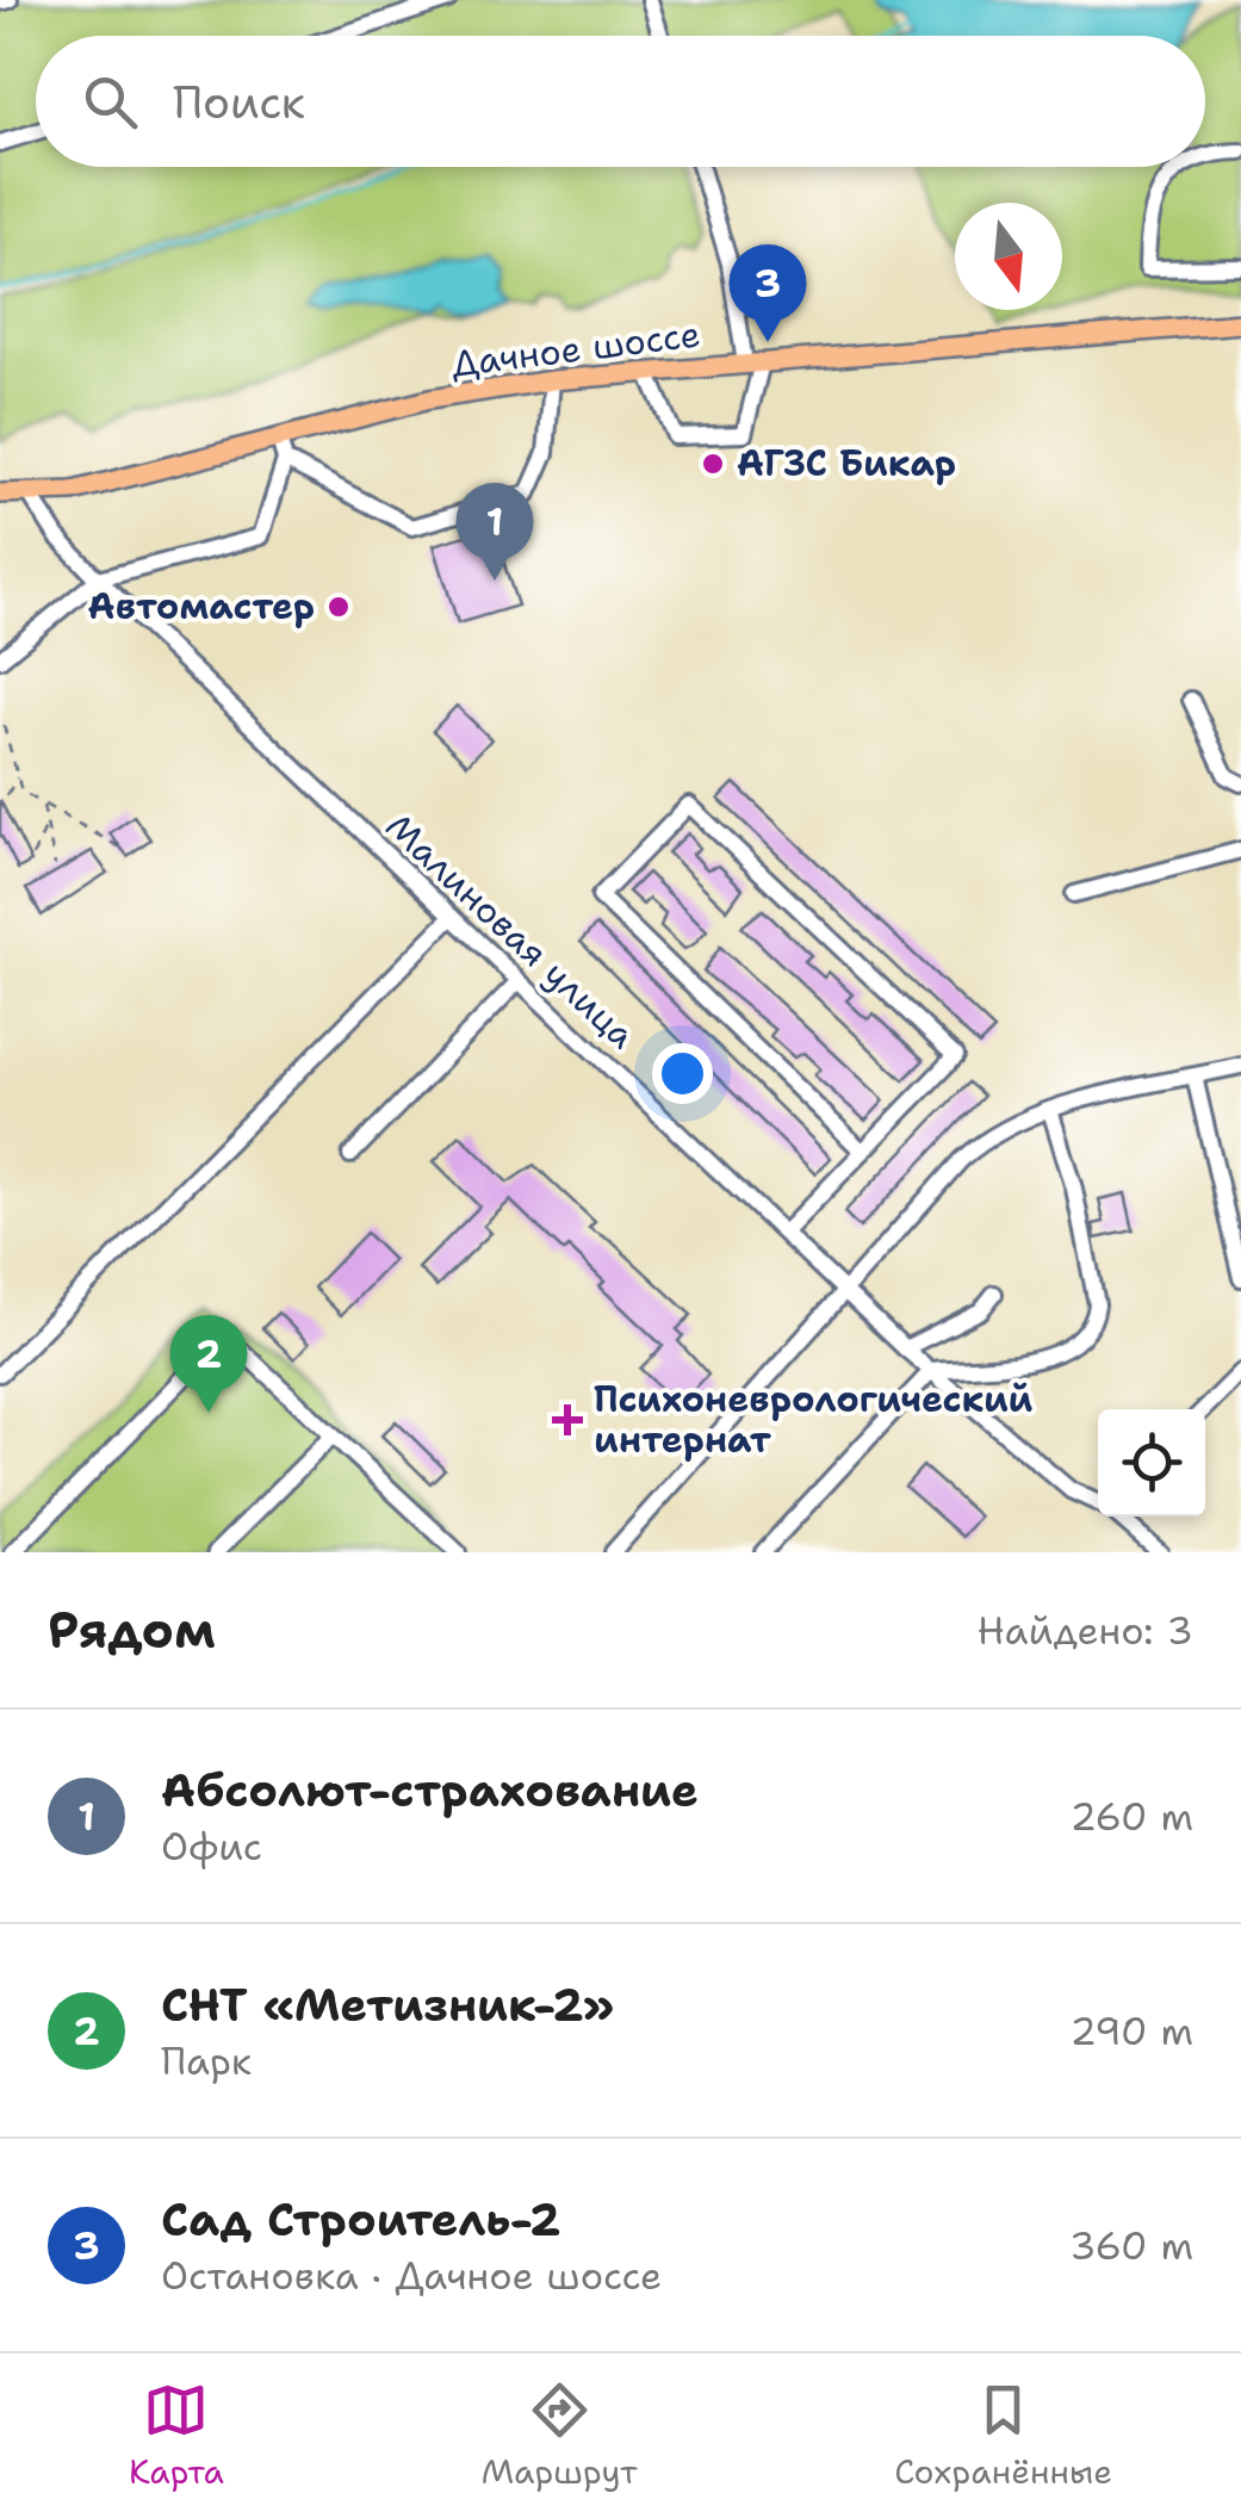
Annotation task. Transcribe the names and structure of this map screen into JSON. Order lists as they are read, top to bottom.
{
  "streets": {
    "main road": ["Дачное шоссе"],
    "street": ["Малиновая улица"]
  },
  "crossings": [
    ["Дачное шоссе", "Малиновая улица"]
  ],
  "places": {
    "other": ["АГЗС Бикар", "Автомастер"],
    "health": ["Психоневрологический интернат"]
  },
  "north": "bottom",
  "page": {
    "search": "Поиск",
    "pins": ["3", "1", "2"],
    "heading": ["Рядом", "Найдено: 3"],
    "list": [
      {
        "mark": "1",
        "name": "Абсолют-страхование",
        "note": "Офис",
        "value": "260 m"
      },
      {
        "mark": "2",
        "name": "СНТ «Метизник-2»",
        "note": "Парк",
        "value": "290 m"
      },
      {
        "mark": "3",
        "name": "Сад Строитель-2",
        "note": "Остановка · Дачное шоссе",
        "value": "360 m"
      }
    ],
    "nav": ["Карта", "Маршрут", "Сохранённые"]
  }
}
